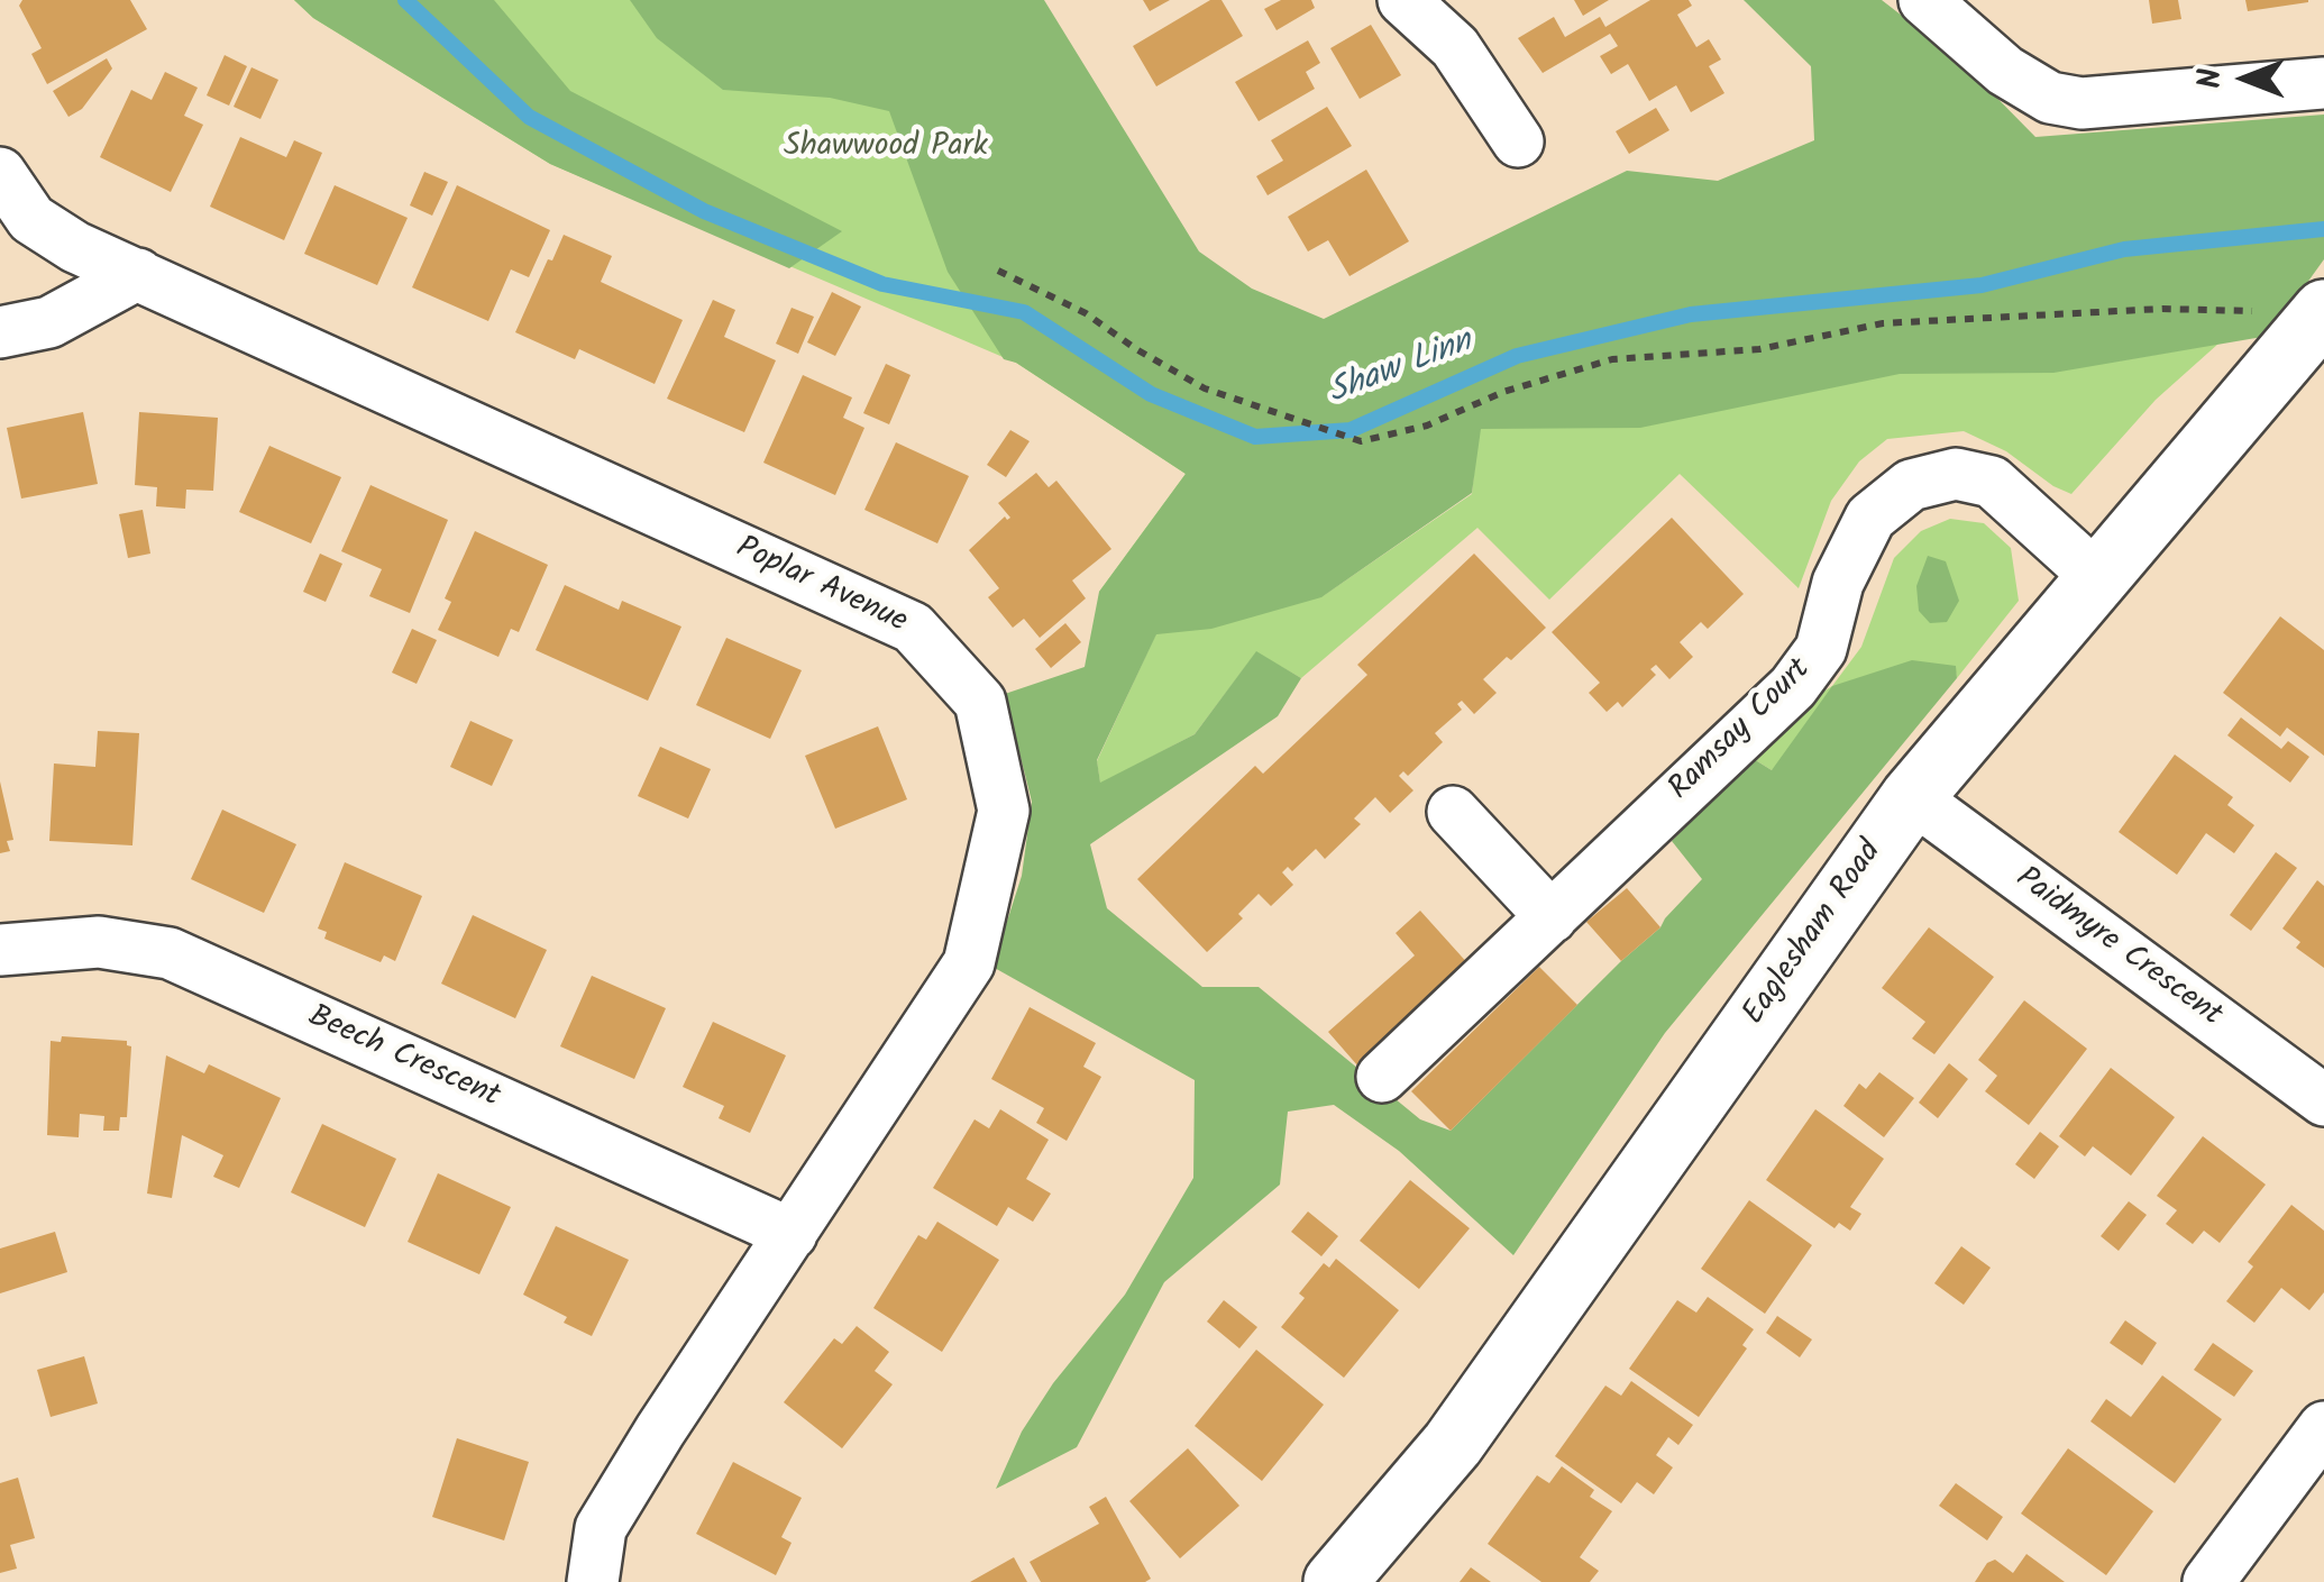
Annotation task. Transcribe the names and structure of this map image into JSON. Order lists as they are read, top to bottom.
{
  "streets": {
    "street": [
      "Poplar Avenue",
      "Ramsay Court",
      "Eaglesham Road",
      "Paidmyre Crescent",
      "Beech Crescent"
    ]
  },
  "crossings": [
    ["Poplar Avenue", "Beech Crescent"],
    ["Ramsay Court", "Eaglesham Road"],
    ["Eaglesham Road", "Paidmyre Crescent"]
  ],
  "water": ["Shaw Linn"],
  "parks": ["Shawwood Park"],
  "north": "left"
}
